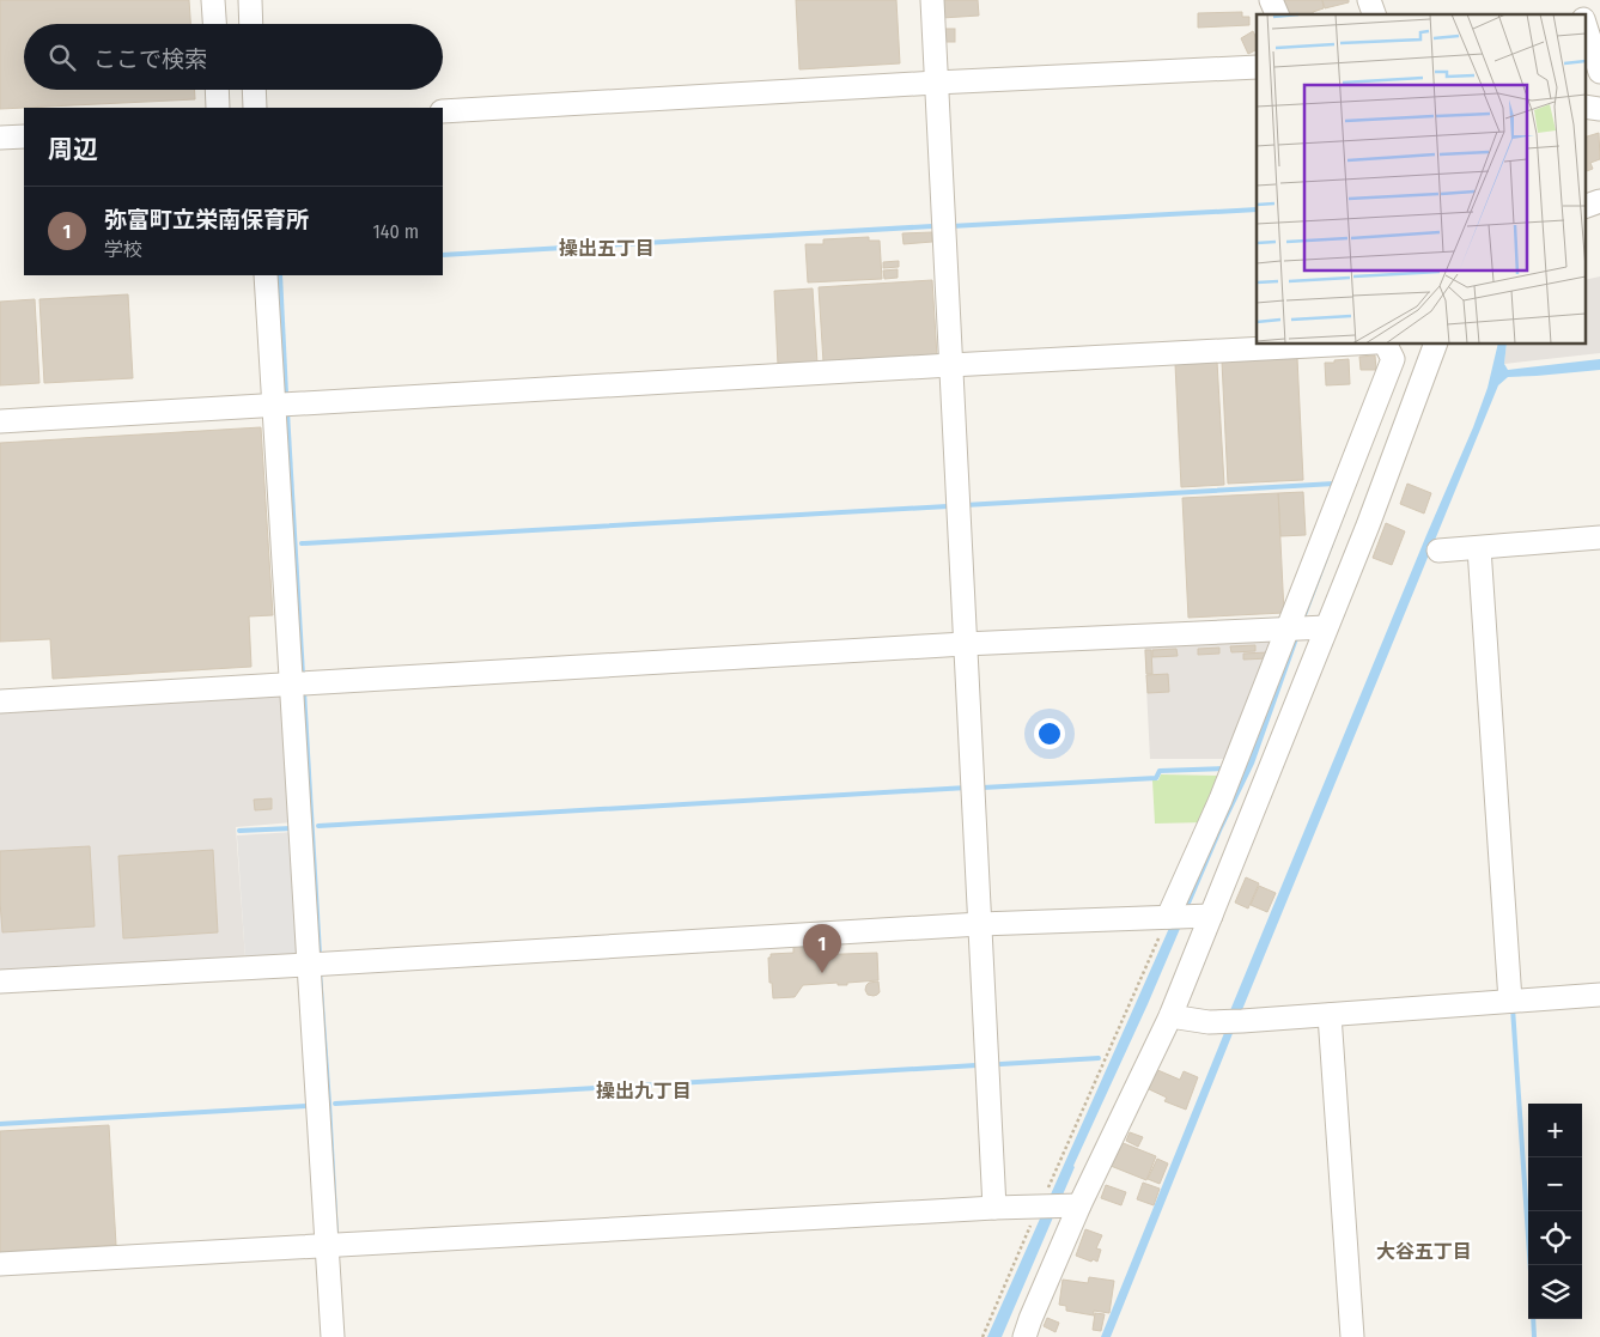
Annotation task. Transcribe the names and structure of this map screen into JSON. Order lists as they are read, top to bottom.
{
  "districts": ["操出五丁目", "操出九丁目", "大谷五丁目"],
  "page": {
    "search": "ここで検索",
    "heading": "周辺",
    "list": [
      {
        "mark": "1",
        "name": "弥富町立栄南保育所",
        "note": "学校",
        "value": "140 m"
      }
    ],
    "pins": "1",
    "map_buttons": ["+", "−"]
  }
}
